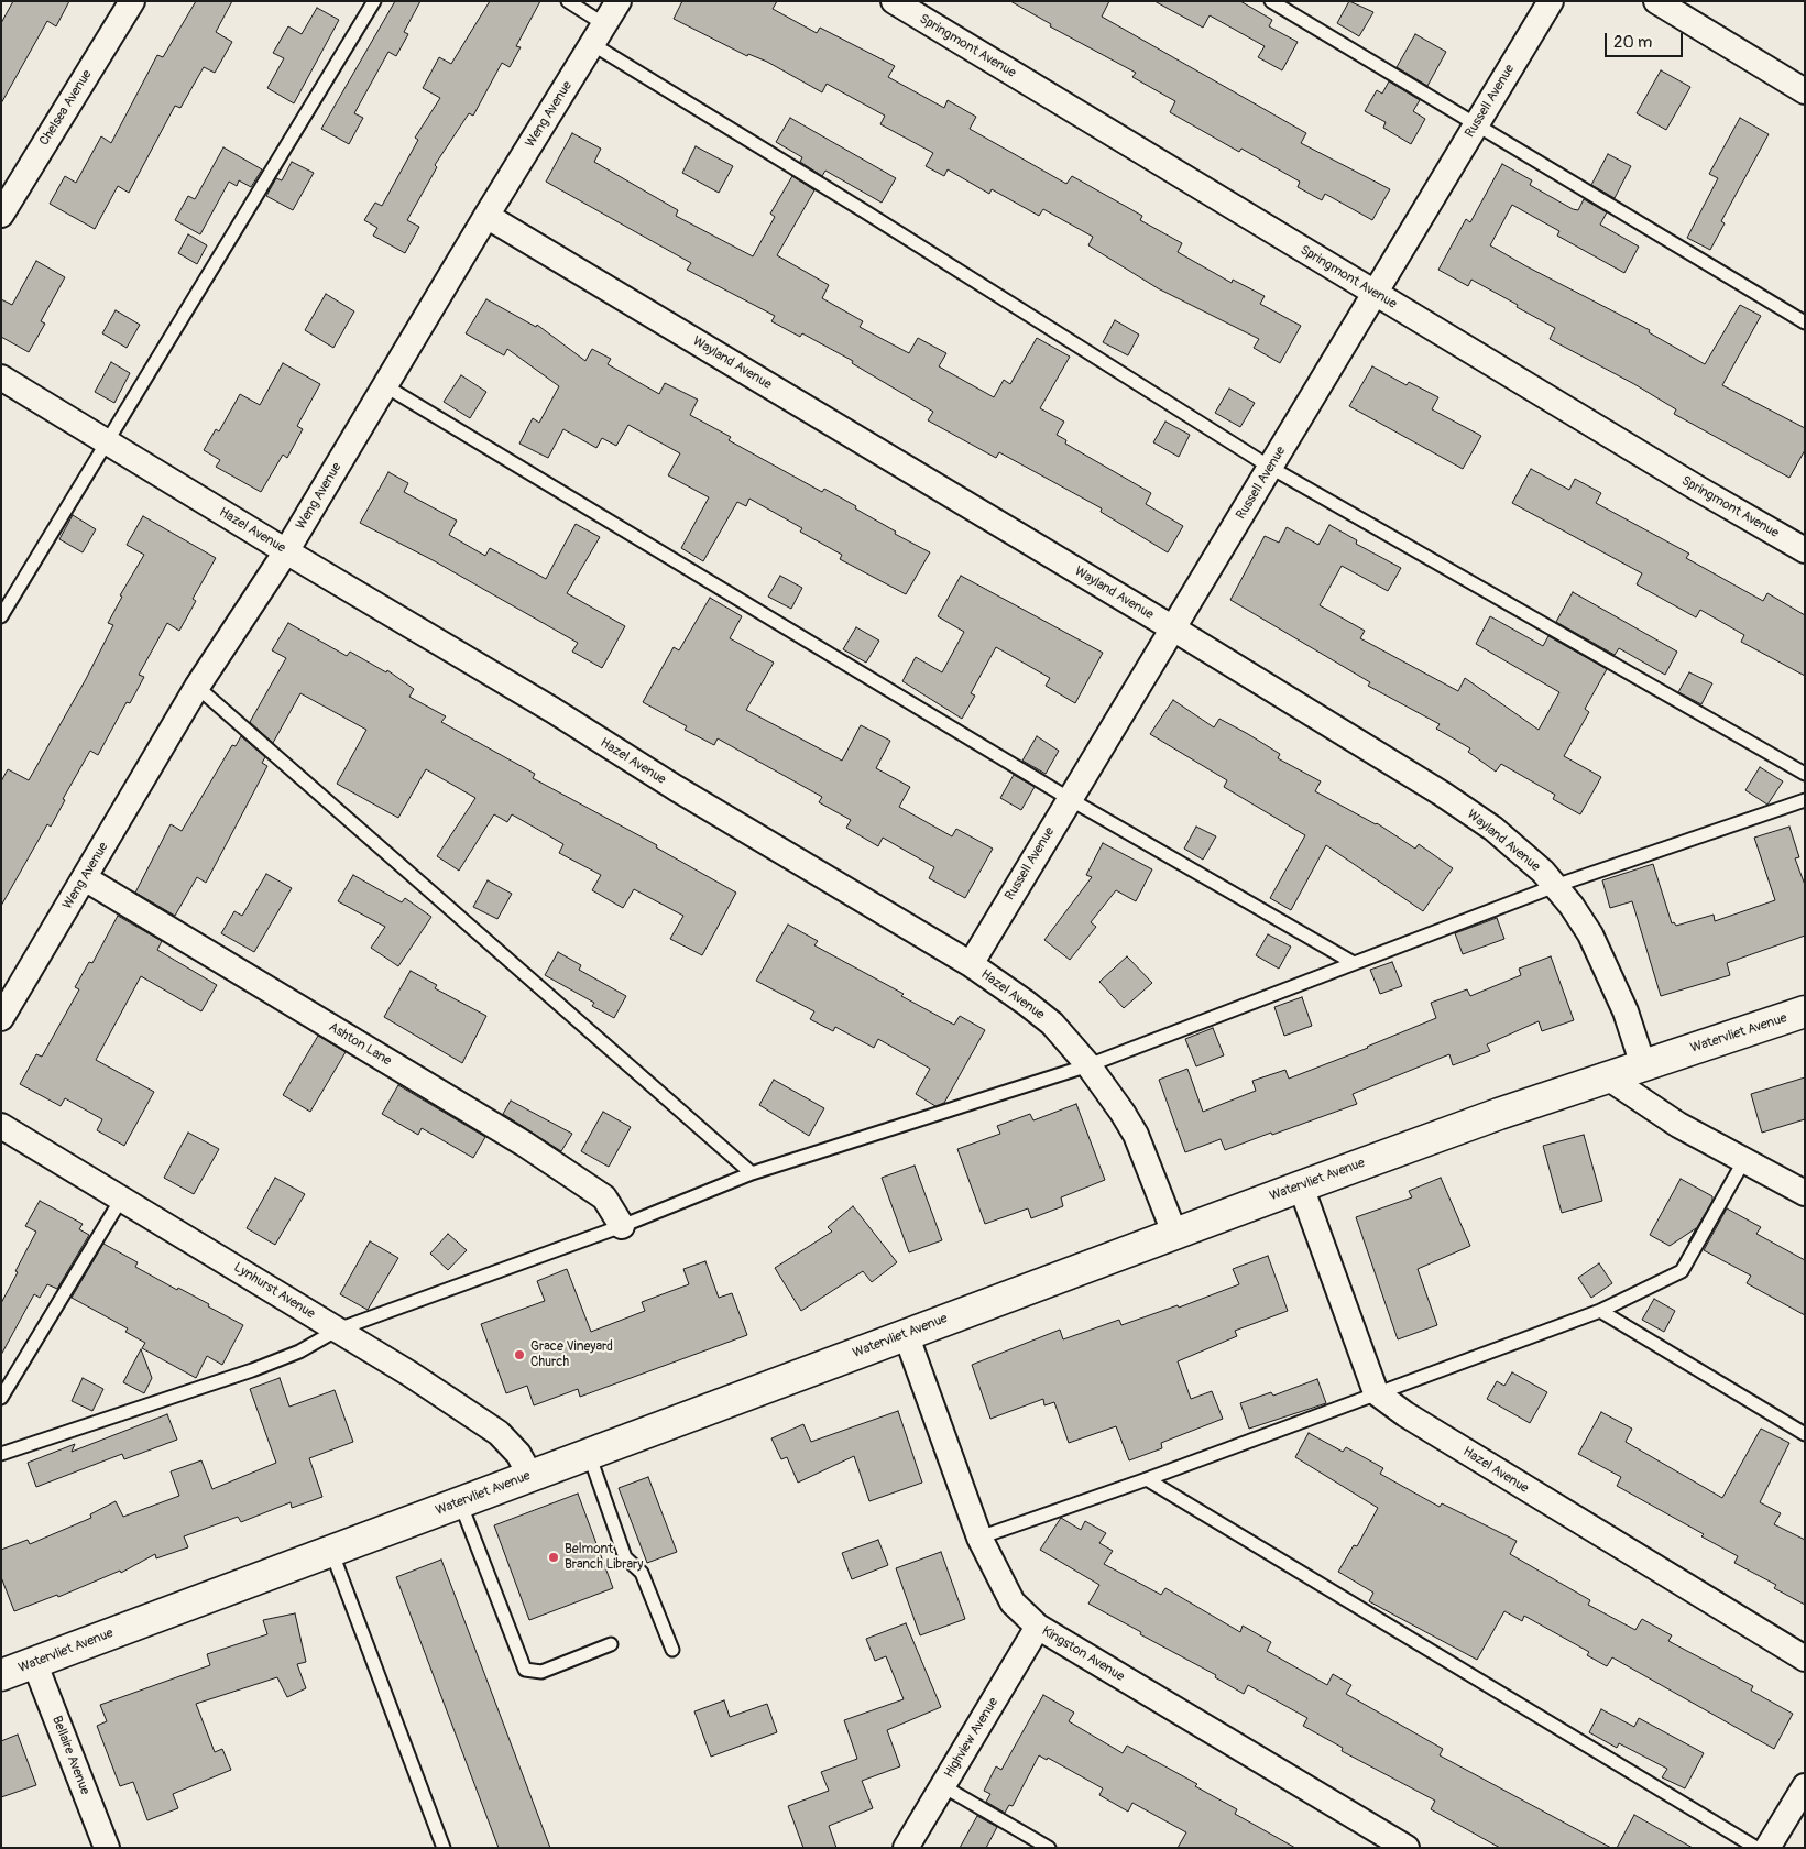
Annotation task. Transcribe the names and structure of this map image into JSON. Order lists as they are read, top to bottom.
{
  "streets": {
    "street": [
      "Springmont Avenue",
      "Russell Avenue",
      "Chelsea Avenue",
      "Weng Avenue",
      "Wayland Avenue",
      "Hazel Avenue",
      "Watervliet Avenue",
      "Ashton Lane",
      "Lynhurst Avenue",
      "Kingston Avenue",
      "Highview Avenue",
      "Bellaire Avenue"
    ]
  },
  "crossings": [
    ["Springmont Avenue", "Russell Avenue"],
    ["Russell Avenue", "Wayland Avenue"],
    ["Russell Avenue", "Hazel Avenue"],
    ["Weng Avenue", "Wayland Avenue"],
    ["Weng Avenue", "Hazel Avenue"],
    ["Weng Avenue", "Ashton Lane"],
    ["Wayland Avenue", "Watervliet Avenue"],
    ["Hazel Avenue", "Watervliet Avenue"],
    ["Watervliet Avenue", "Lynhurst Avenue"],
    ["Watervliet Avenue", "Kingston Avenue"],
    ["Watervliet Avenue", "Bellaire Avenue"],
    ["Kingston Avenue", "Highview Avenue"]
  ],
  "places": ["Grace Vineyard Church", "Belmont Branch Library"],
  "scale_bar": "20 m"
}
